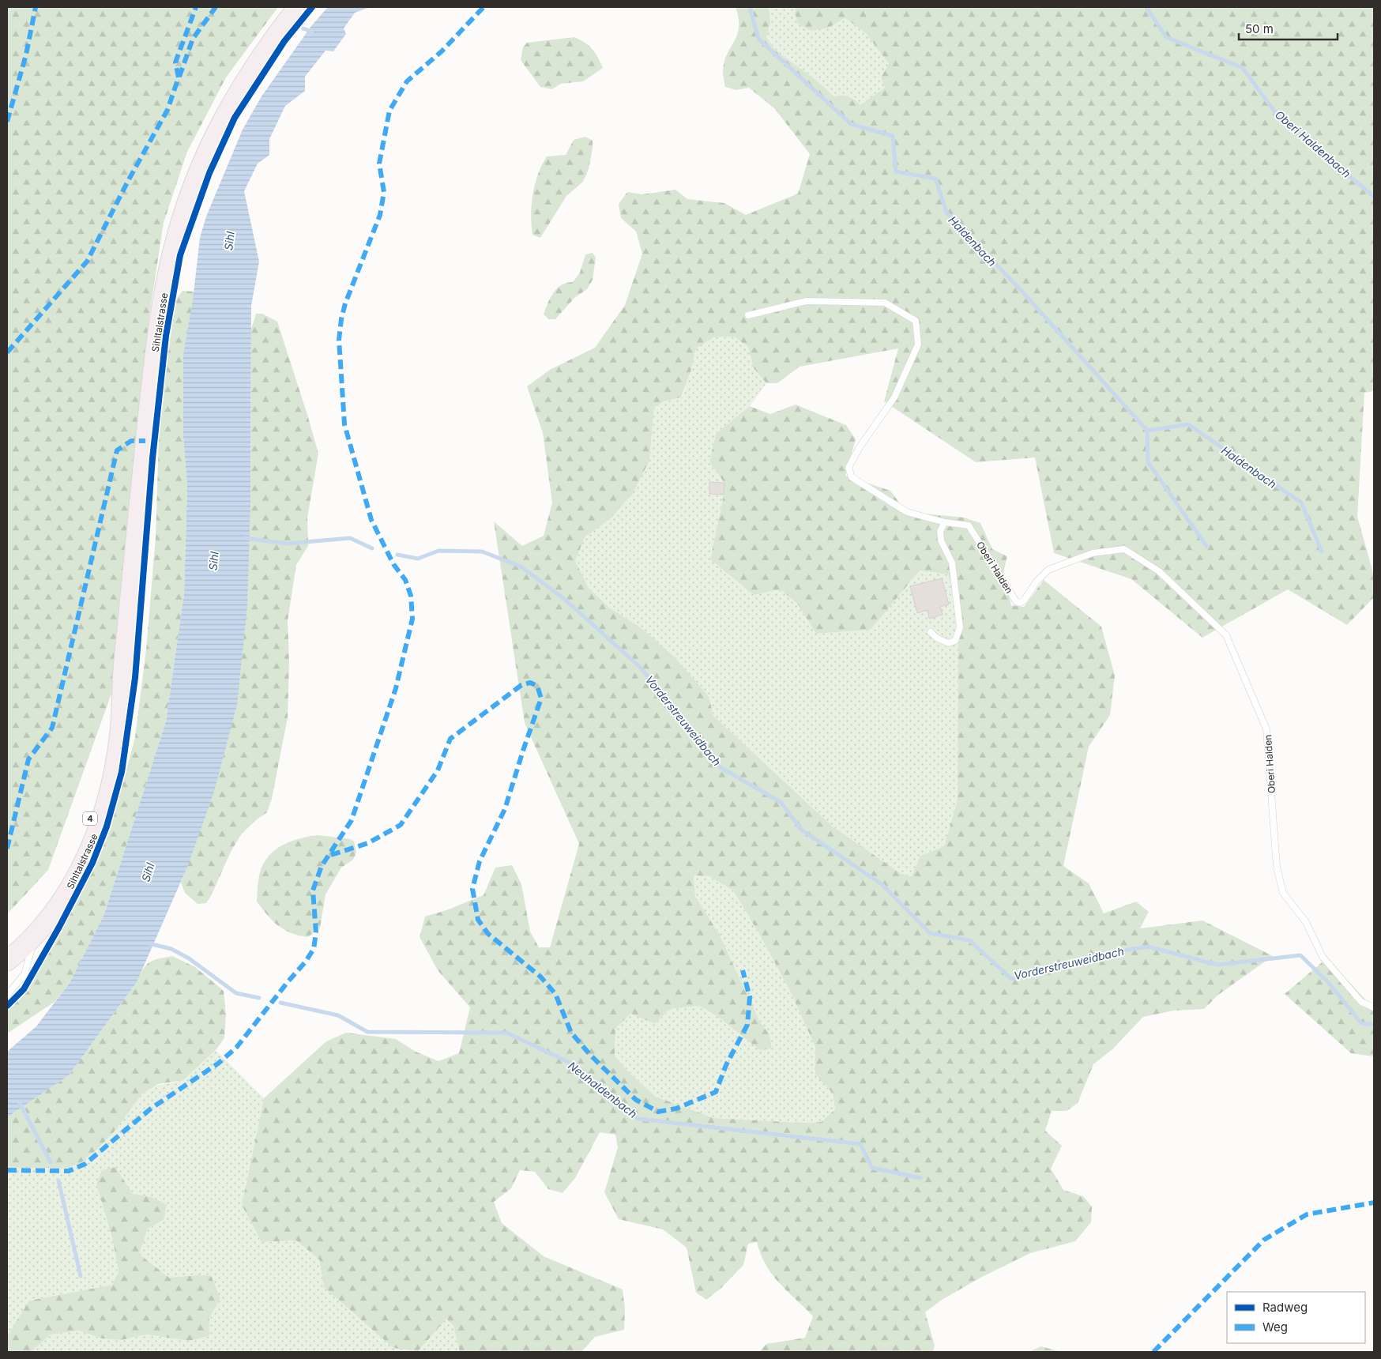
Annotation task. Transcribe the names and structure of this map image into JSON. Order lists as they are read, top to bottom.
{
  "streets": {
    "main road": ["Sihltalstrasse", "4"],
    "lane": ["Oberi Halden"]
  },
  "water": [
    "Oberi Haldenbach",
    "Sihl",
    "Haldenbach",
    "Vorderstreuweidbach",
    "Neuhaldenbach"
  ],
  "legend": ["Radweg", "Weg"],
  "scale_bar": "50 m"
}
